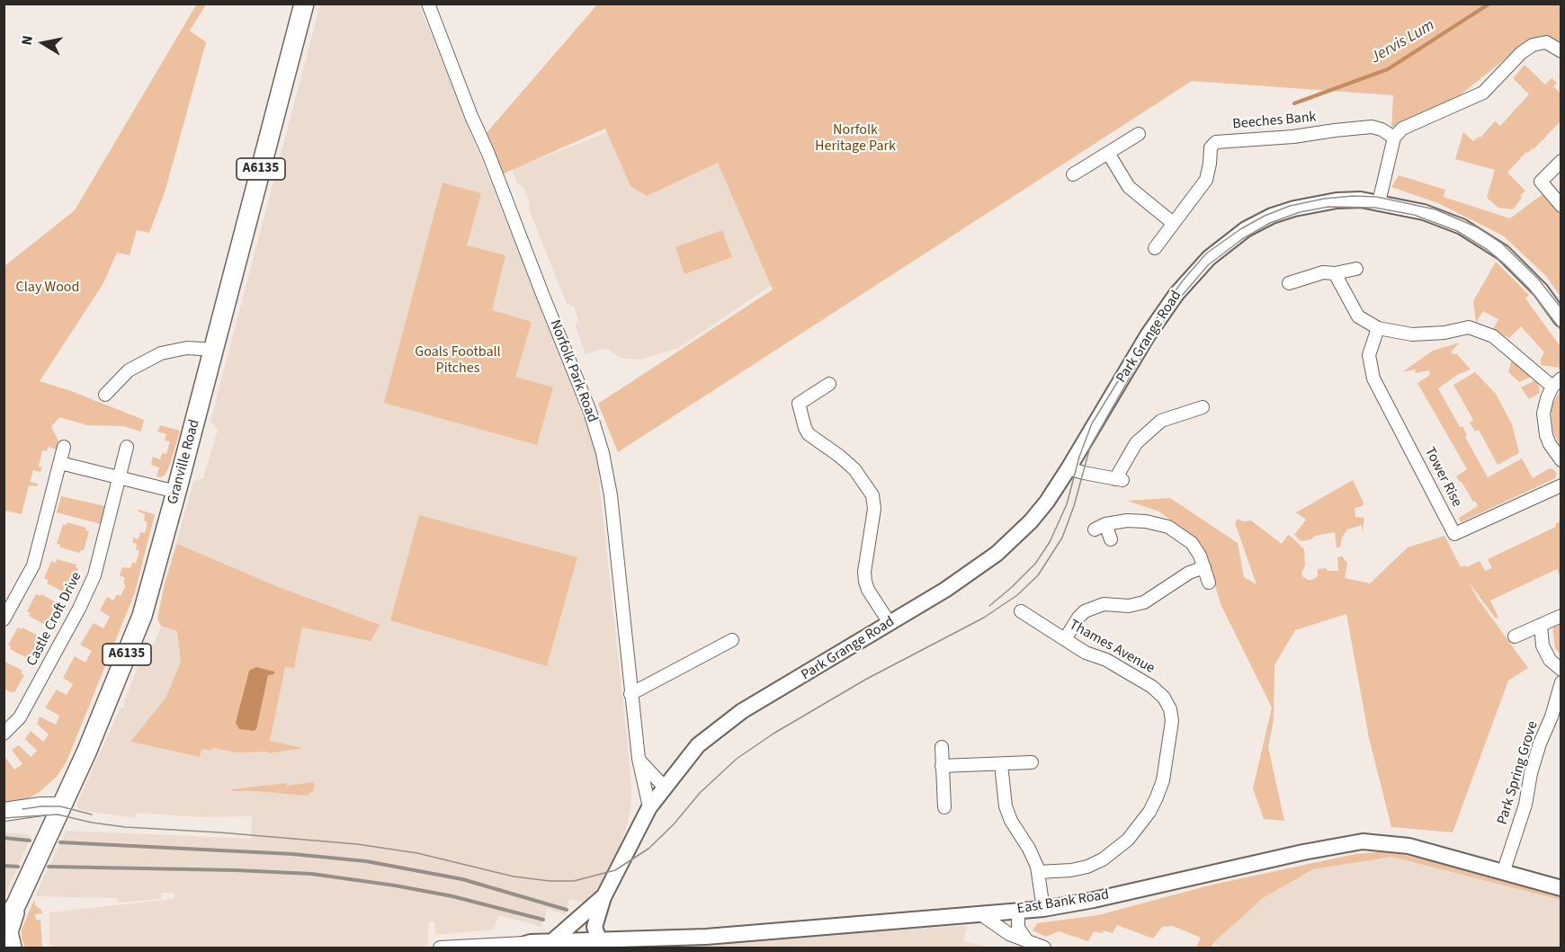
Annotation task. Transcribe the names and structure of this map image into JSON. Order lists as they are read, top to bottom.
{
  "streets": {
    "main road": ["A6135", "Granville Road"],
    "street": [
      "Beeches Bank",
      "Park Grange Road",
      "Norfolk Park Road",
      "Tower Rise",
      "Castle Croft Drive",
      "Thames Avenue",
      "Park Spring Grove",
      "East Bank Road"
    ]
  },
  "crossings": [
    ["Park Grange Road", "Norfolk Park Road"],
    ["Park Spring Grove", "East Bank Road"]
  ],
  "water": ["Jervis Lum"],
  "parks": ["Norfolk Heritage Park", "Clay Wood", "Goals Football Pitches"],
  "north": "left"
}
